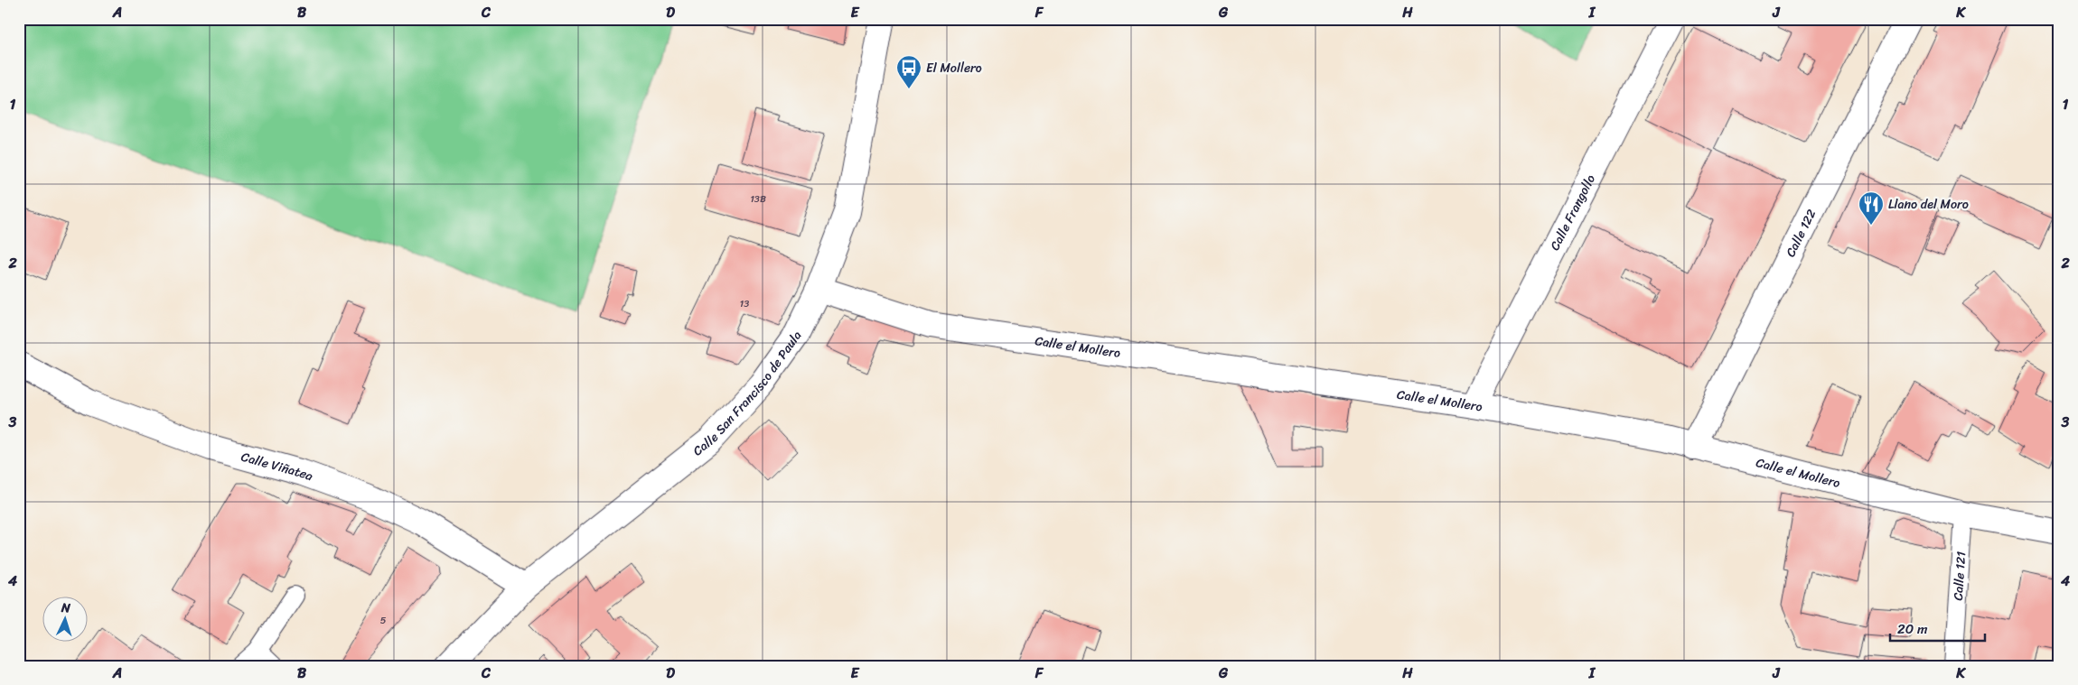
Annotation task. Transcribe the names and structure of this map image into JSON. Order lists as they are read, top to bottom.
{
  "streets": {
    "street": [
      "Calle Frangollo",
      "Calle 122",
      "Calle el Mollero",
      "Calle San Francisco de Paula",
      "Calle Viñatea"
    ],
    "lane": ["Calle 121"]
  },
  "crossings": [
    ["Calle Frangollo", "Calle el Mollero"],
    ["Calle 122", "Calle el Mollero"],
    ["Calle el Mollero", "Calle San Francisco de Paula"],
    ["Calle el Mollero", "Calle 121"],
    ["Calle San Francisco de Paula", "Calle Viñatea"]
  ],
  "places": {
    "bus stop": ["El Mollero"],
    "restaurant": ["Llano del Moro"]
  },
  "house_numbers": ["13B", "13", "5"],
  "scale_bar": "20 m",
  "north": "top",
  "grid": {
    "columns": [
      "A",
      "B",
      "C",
      "D",
      "E",
      "F",
      "G",
      "H",
      "I",
      "J",
      "K"
    ],
    "rows": [
      "1",
      "2",
      "3",
      "4"
    ]
  }
}
